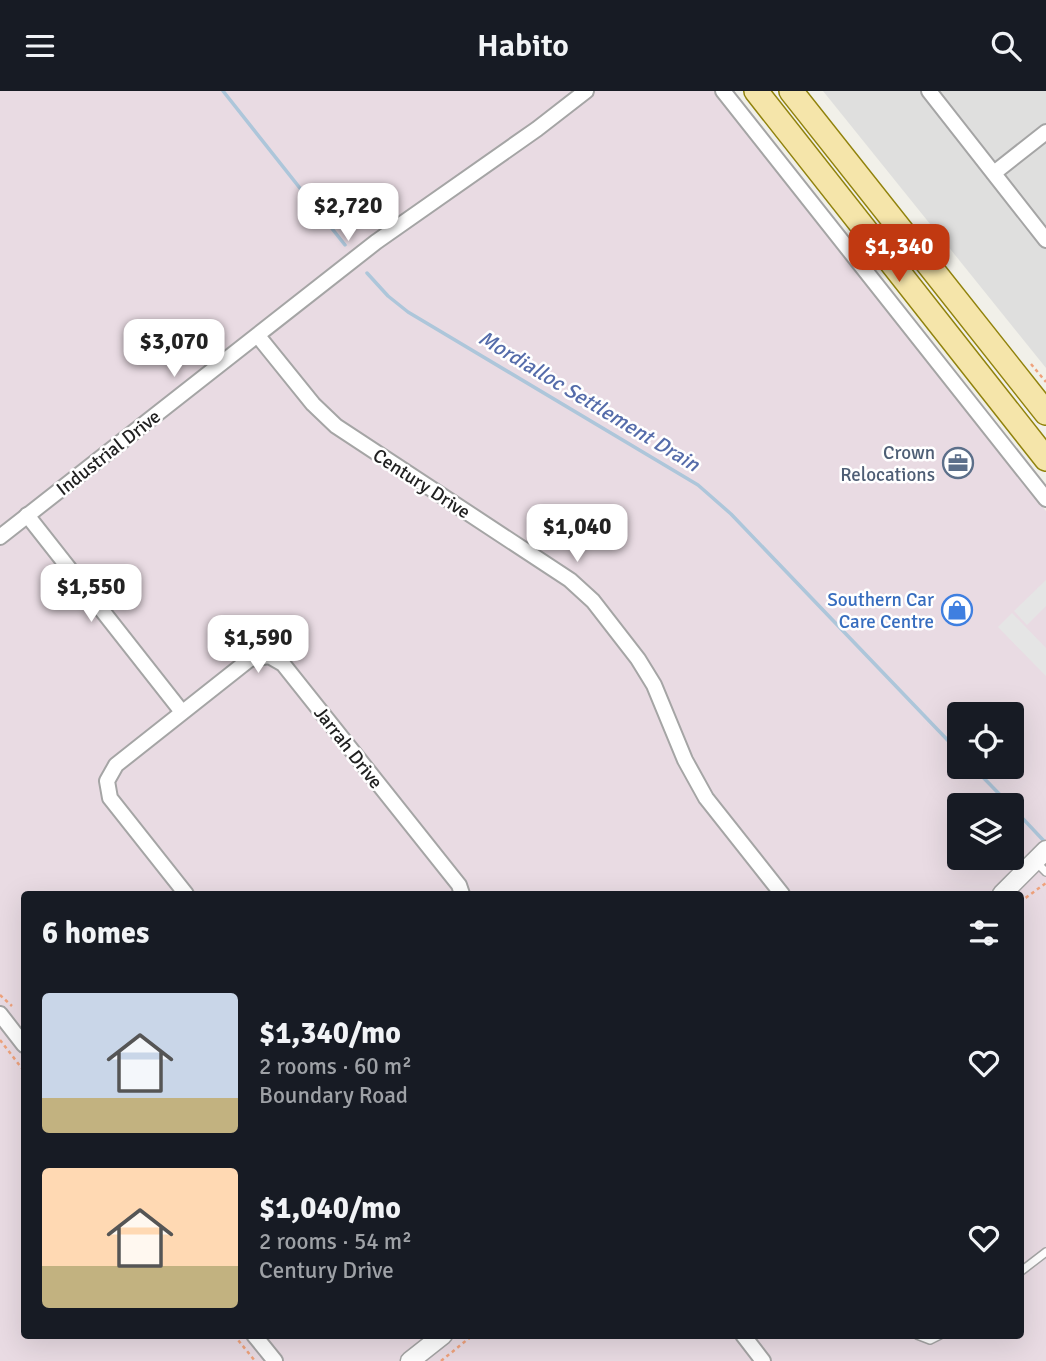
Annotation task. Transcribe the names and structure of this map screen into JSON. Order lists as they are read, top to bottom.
{
  "streets": {
    "street": ["Industrial Drive", "Century Drive", "Jarrah Drive"]
  },
  "crossings": [
    ["Industrial Drive", "Century Drive"]
  ],
  "water": ["Mordialloc Settlement Drain"],
  "places": {
    "office": ["Crown Relocations"],
    "shop": ["Southern Car Care Centre"]
  },
  "page": {
    "header": "Habito",
    "price": [
      "$2,720",
      "$1,340",
      "$3,070",
      "$1,040",
      "$1,550",
      "$1,590"
    ],
    "heading": "6 homes",
    "list": [
      {
        "name": "$1,340/mo",
        "note": "2 rooms · 60 m² · Boundary Road"
      },
      {
        "name": "$1,040/mo",
        "note": "2 rooms · 54 m² · Century Drive"
      }
    ]
  }
}
